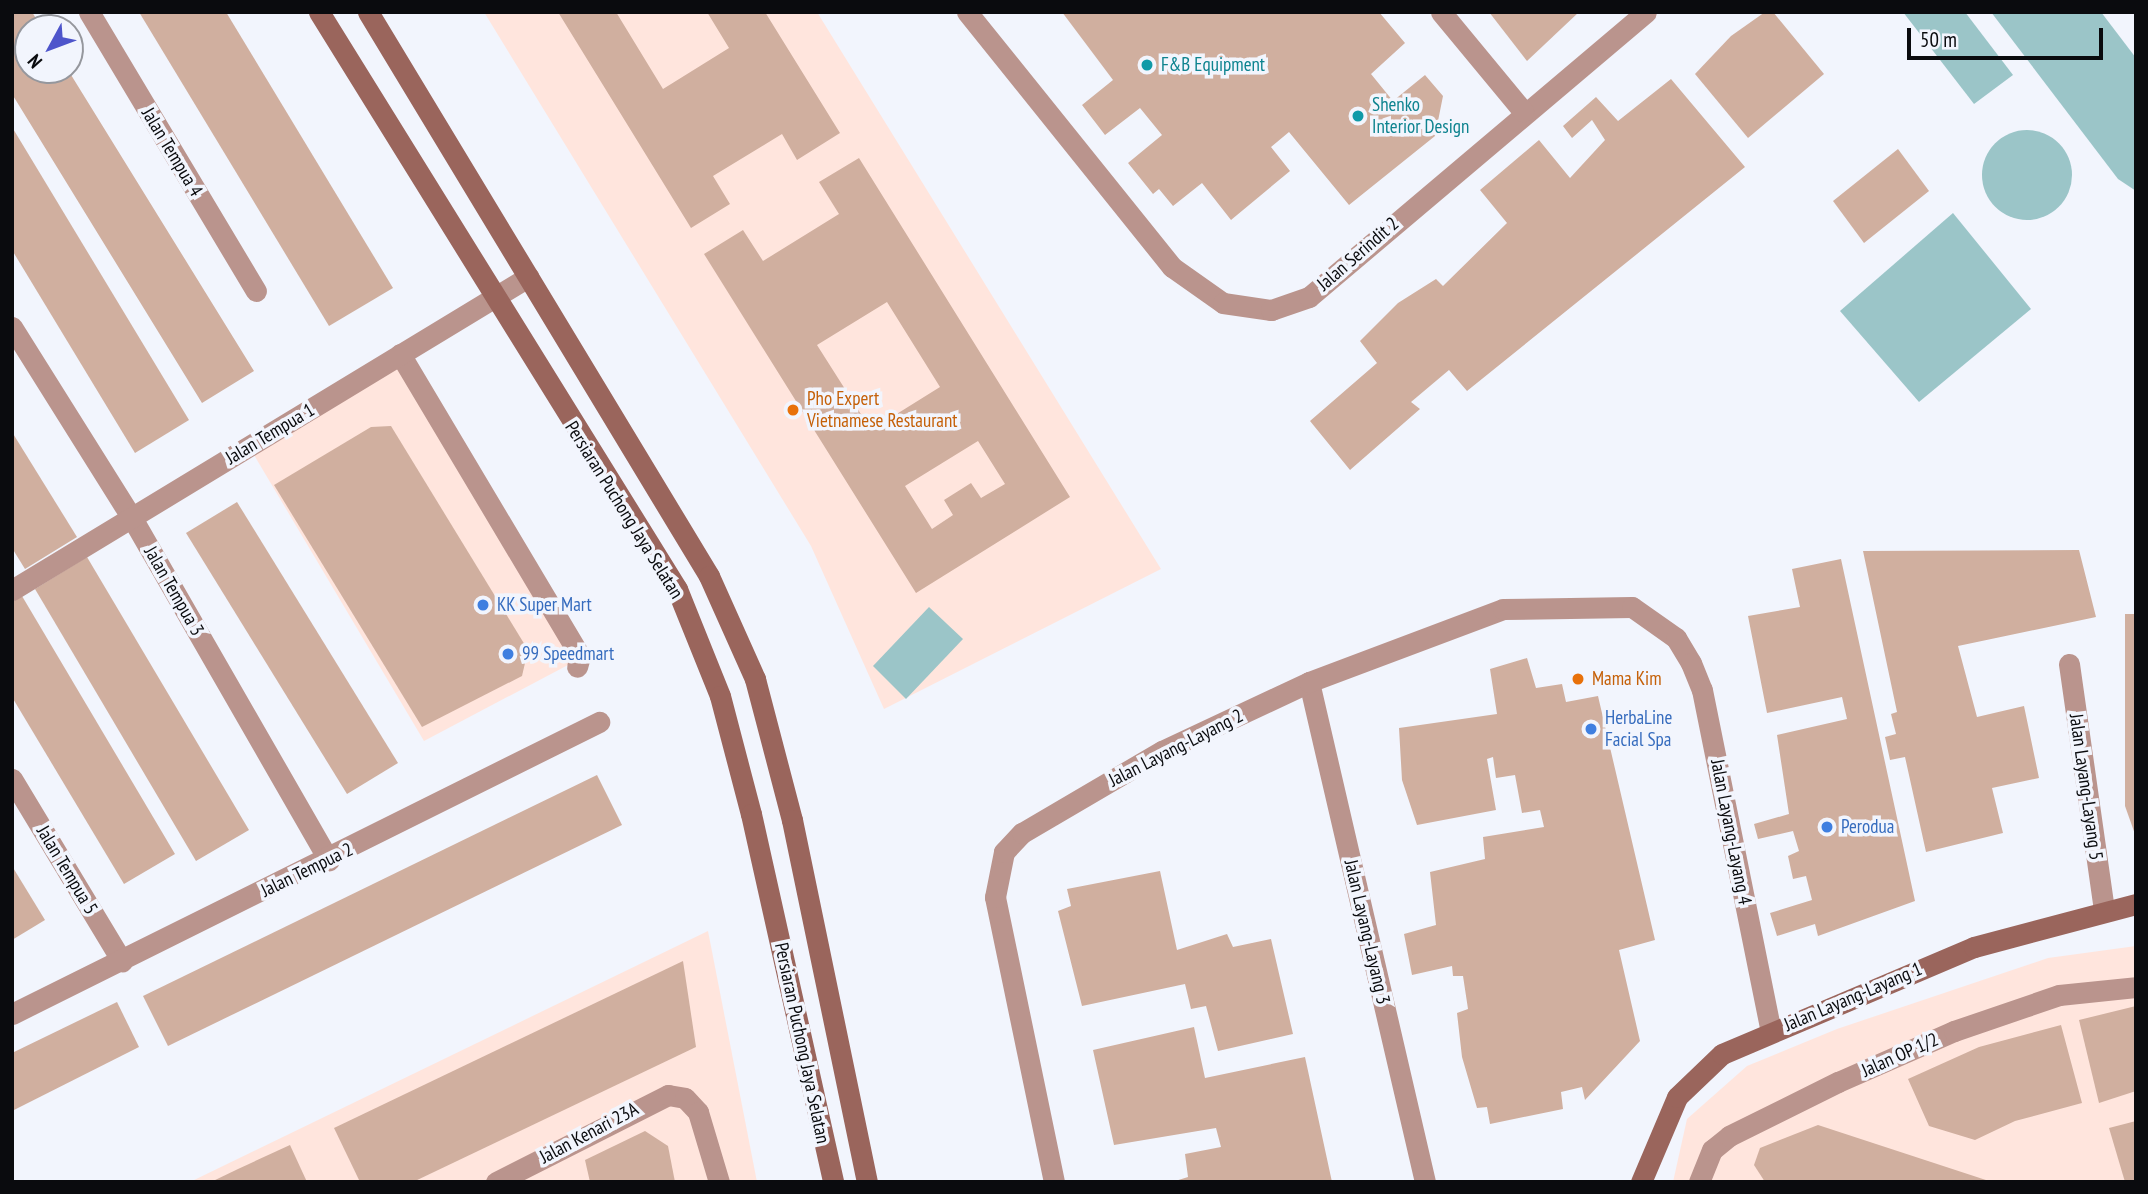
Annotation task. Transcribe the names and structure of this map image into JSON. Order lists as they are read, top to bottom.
{
  "streets": {
    "main road": ["Persiaran Puchong Jaya Selatan", "Jalan Layang-Layang 1"],
    "street": [
      "Jalan Tempua 4",
      "Jalan Serindit 2",
      "Jalan Tempua 1",
      "Jalan Tempua 3",
      "Jalan Layang-Layang 2",
      "Jalan Layang-Layang 5",
      "Jalan Layang-Layang 4",
      "Jalan Tempua 5",
      "Jalan Tempua 2",
      "Jalan Layang-Layang 3",
      "Jalan OP 1/2",
      "Jalan Kenari 23A"
    ]
  },
  "crossings": [
    ["Jalan Tempua 1", "Persiaran Puchong Jaya Selatan"],
    ["Jalan Tempua 1", "Jalan Tempua 3"],
    ["Jalan Tempua 3", "Jalan Tempua 2"],
    ["Jalan Layang-Layang 2", "Jalan Layang-Layang 4"],
    ["Jalan Layang-Layang 2", "Jalan Layang-Layang 3"],
    ["Jalan Layang-Layang 5", "Jalan Layang-Layang 1"],
    ["Jalan Layang-Layang 4", "Jalan Layang-Layang 1"],
    ["Jalan Tempua 5", "Jalan Tempua 2"]
  ],
  "places": [
    "F&B Equipment",
    "Shenko Interior Design",
    "Pho Expert Vietnamese Restaurant",
    "KK Super Mart",
    "99 Speedmart",
    "Mama Kim",
    "HerbaLine Facial Spa",
    "Perodua"
  ],
  "scale_bar": "50 m",
  "north": "bottom left"
}
